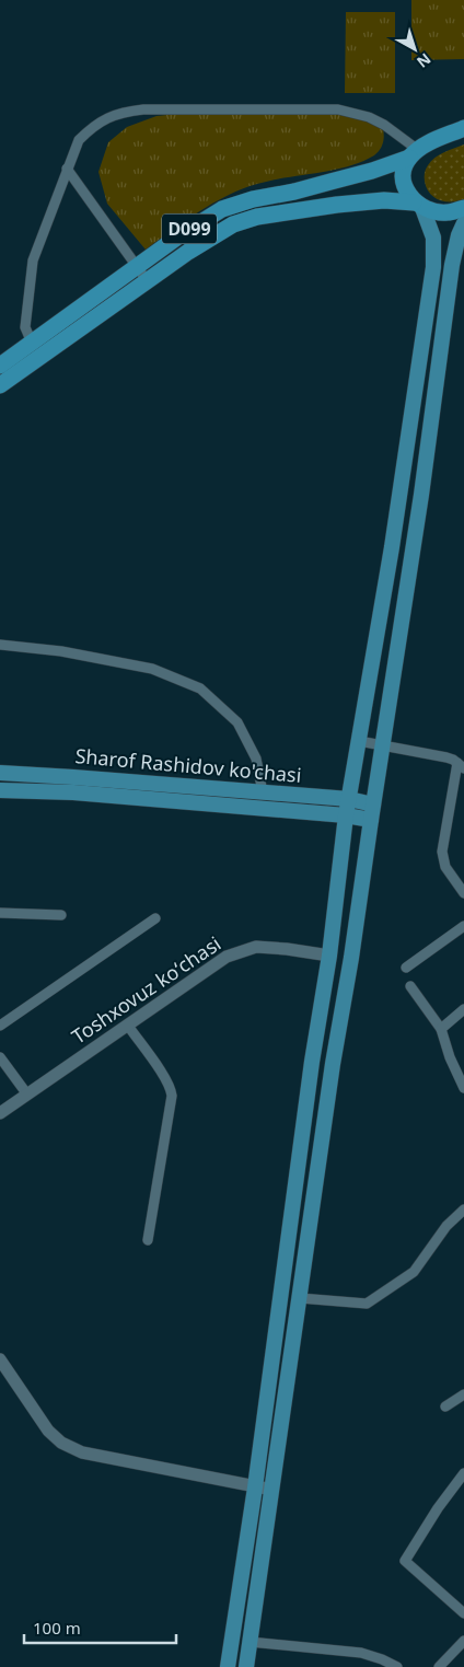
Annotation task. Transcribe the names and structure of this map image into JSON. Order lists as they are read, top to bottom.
{
  "streets": {
    "highway": ["D099"],
    "main road": ["Sharof Rashidov ko'chasi"],
    "street": ["Toshxovuz koʻchasi"]
  },
  "scale_bar": "100 m",
  "north": "bottom right"
}
